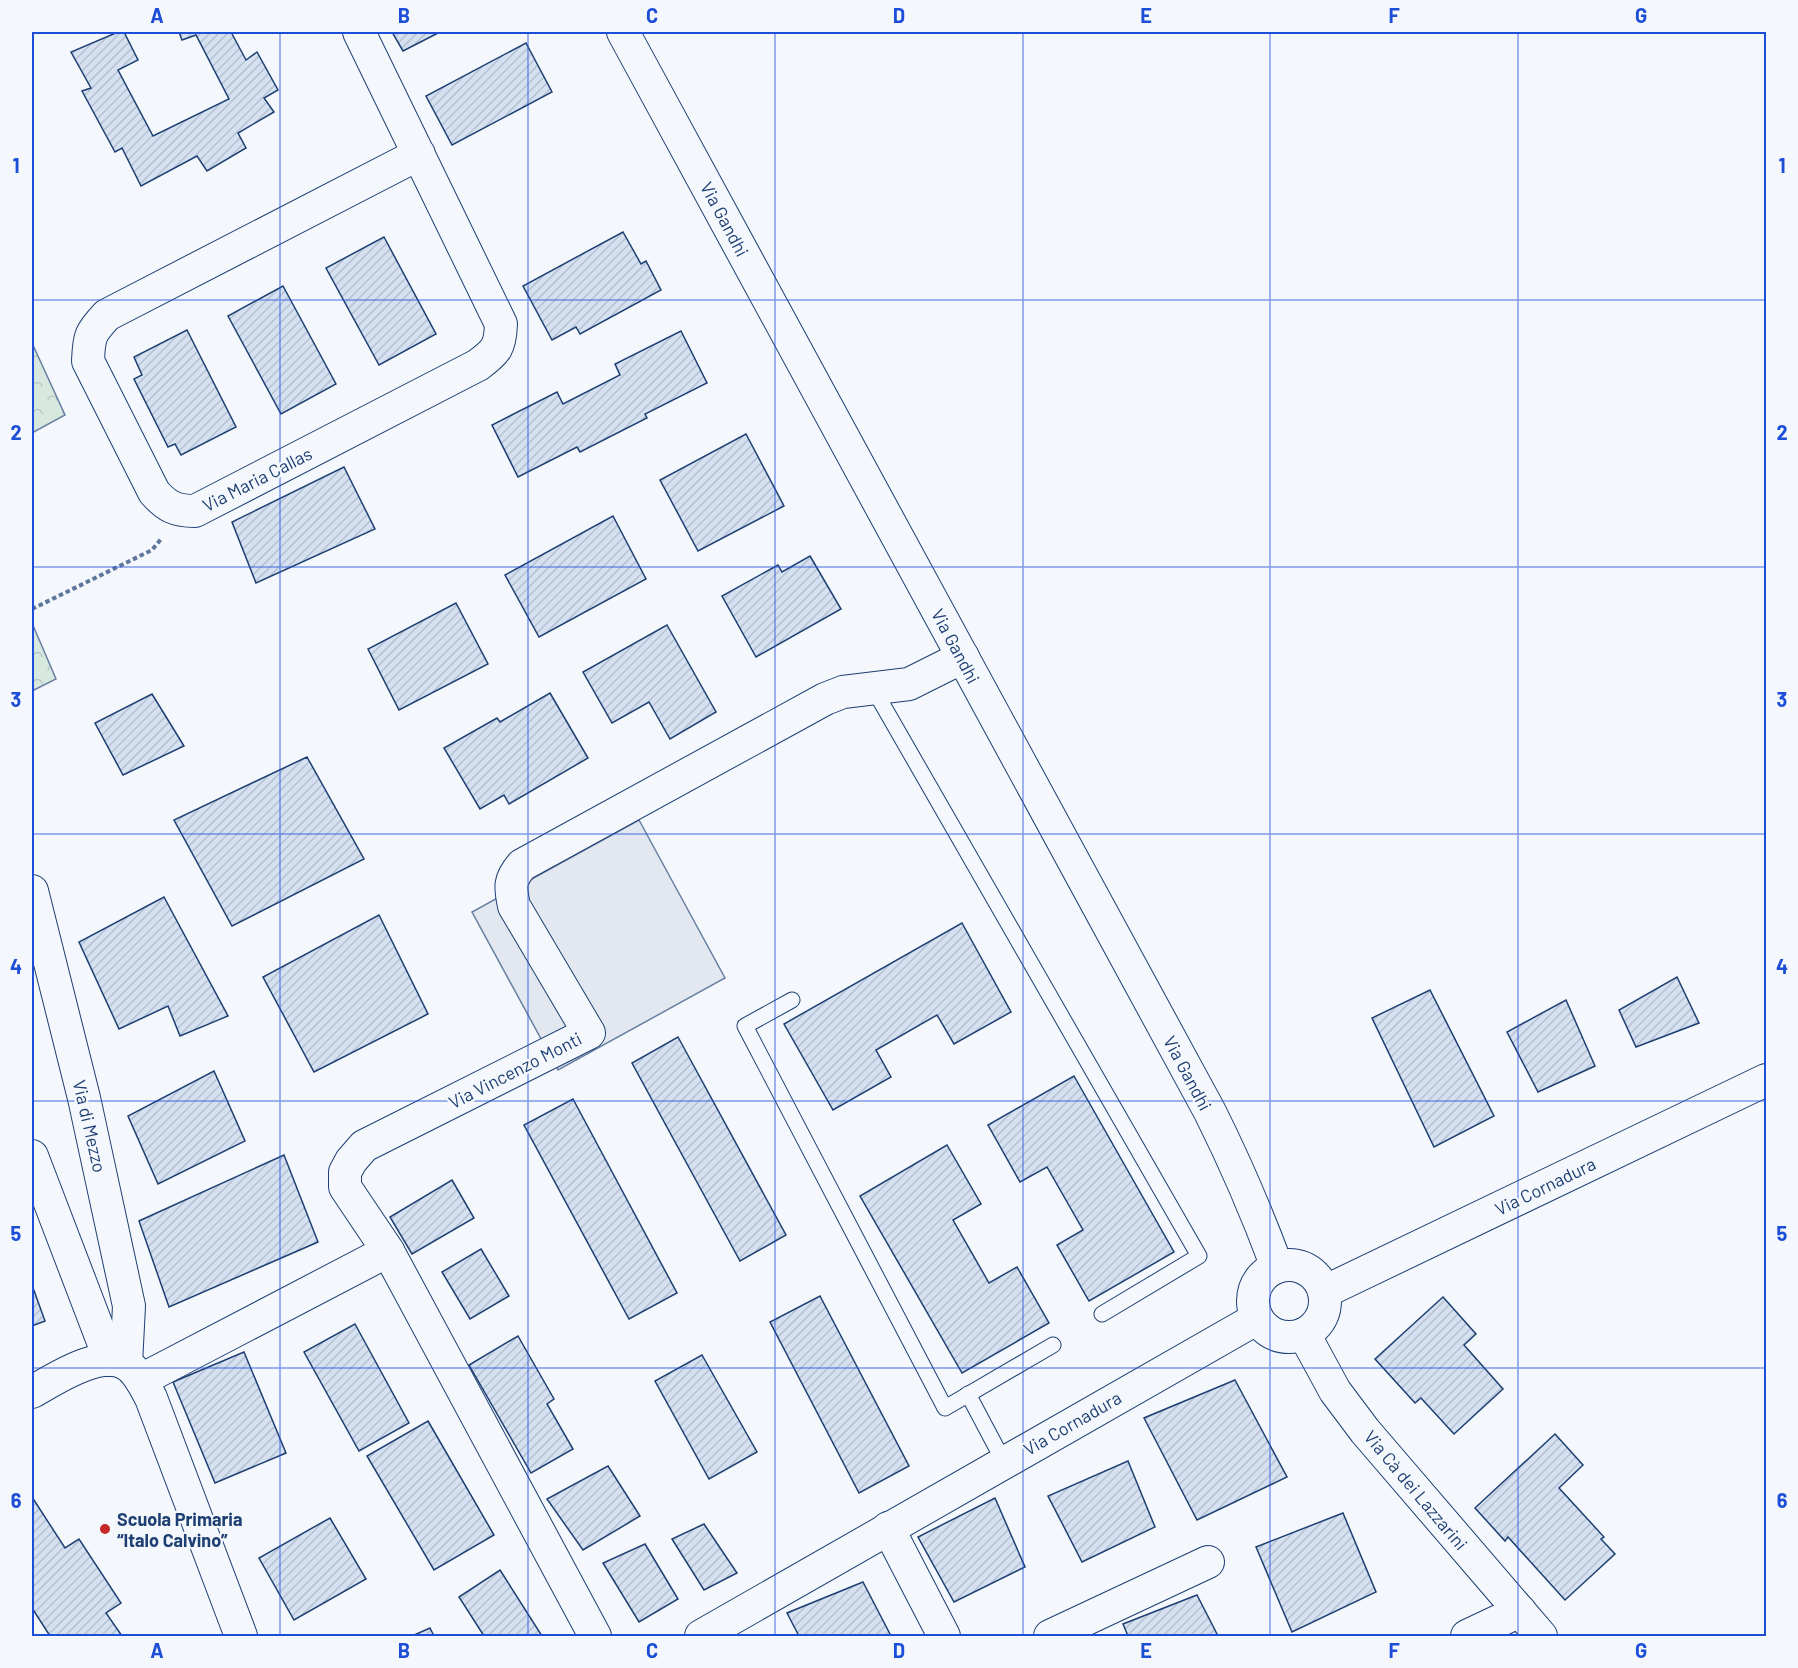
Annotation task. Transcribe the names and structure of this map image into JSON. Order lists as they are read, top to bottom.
{
  "streets": {
    "street": [
      "Via Gandhi",
      "Via Maria Callas",
      "Via Vincenzo Monti",
      "Via di Mezzo",
      "Via Cornadura",
      "Via Cà dei Lazzarini"
    ]
  },
  "crossings": [
    ["Via Gandhi", "Via Vincenzo Monti"],
    ["Via Gandhi", "Via Cornadura"],
    ["Via Gandhi", "Via Cà dei Lazzarini"],
    ["Via Cornadura", "Via Cà dei Lazzarini"]
  ],
  "places": ["Scuola Primaria “Italo Calvino”"],
  "grid": {
    "columns": [
      "A",
      "B",
      "C",
      "D",
      "E",
      "F",
      "G"
    ],
    "rows": [
      "1",
      "2",
      "3",
      "4",
      "5",
      "6"
    ]
  }
}
